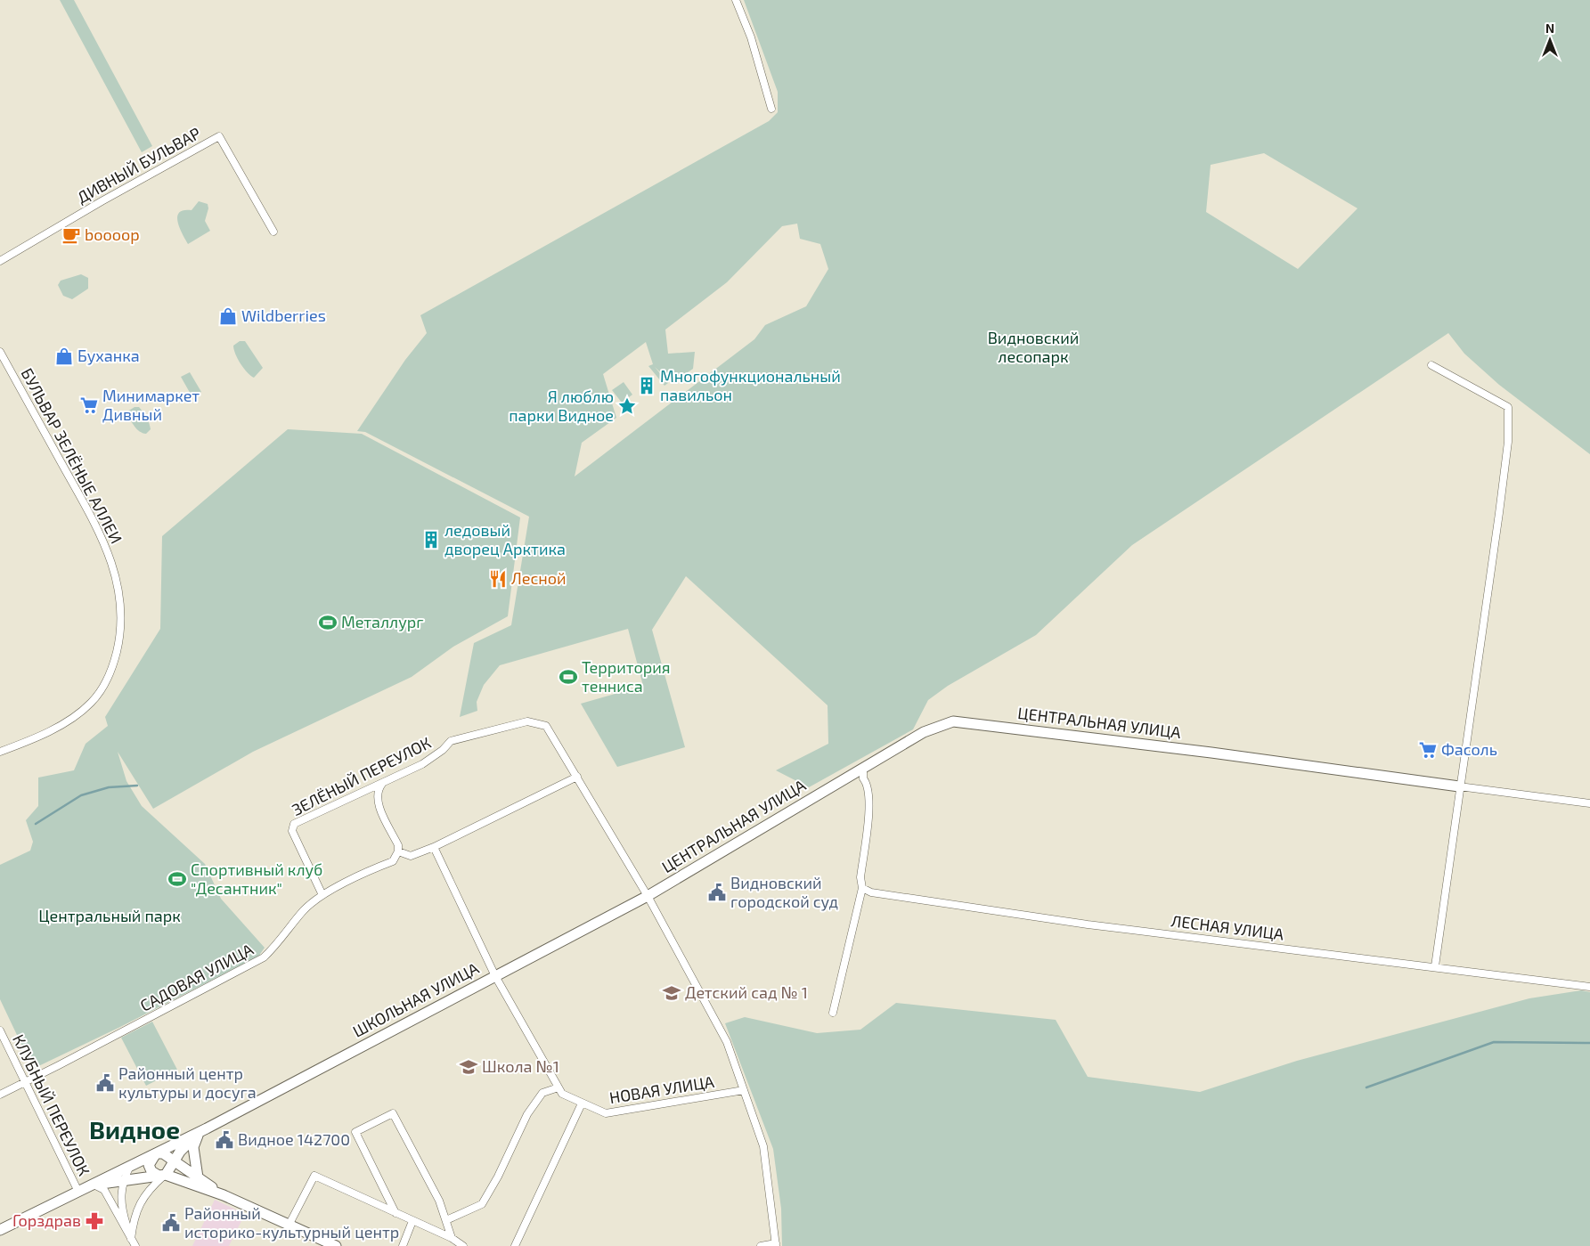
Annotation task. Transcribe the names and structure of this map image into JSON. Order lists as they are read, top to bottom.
{
  "streets": {
    "street": [
      "ДИВНЫЙ БУЛЬВАР",
      "БУЛЬВАР ЗЕЛЁНЫЕ АЛЛЕИ",
      "ЦЕНТРАЛЬНАЯ УЛИЦА",
      "ЗЕЛЁНЫЙ ПЕРЕУЛОК",
      "ЛЕСНАЯ УЛИЦА",
      "САДОВАЯ УЛИЦА",
      "ШКОЛЬНАЯ УЛИЦА",
      "НОВАЯ УЛИЦА",
      "КЛУБНЫЙ ПЕРЕУЛОК"
    ]
  },
  "crossings": [
    ["ЦЕНТРАЛЬНАЯ УЛИЦА", "ШКОЛЬНАЯ УЛИЦА"],
    ["ЗЕЛЁНЫЙ ПЕРЕУЛОК", "САДОВАЯ УЛИЦА"],
    ["САДОВАЯ УЛИЦА", "КЛУБНЫЙ ПЕРЕУЛОК"],
    ["ШКОЛЬНАЯ УЛИЦА", "НОВАЯ УЛИЦА"]
  ],
  "districts": ["Видное"],
  "parks": ["Видновский лесопарк", "Центральный парк"],
  "places": {
    "cafe": ["boooop"],
    "shop": ["Wildberries", "Буханка"],
    "building": ["Многофункциональный павильон", "ледовый дворец Арктика"],
    "supermarket": ["Минимаркет Дивный", "Фасоль"],
    "place": ["Я люблю парки Видное"],
    "restaurant": ["Лесной"],
    "sports": ["Металлург", "Территория тенниса", "Спортивный клуб \"Десантник\""],
    "public building": [
      "Видновский городской суд",
      "Районный центр культуры и досуга",
      "Видное 142700",
      "Районный историко-культурный центр"
    ],
    "school or university": ["Детский сад № 1", "Школа №1"],
    "pharmacy": ["Горздрав"]
  },
  "north": "top"
}
